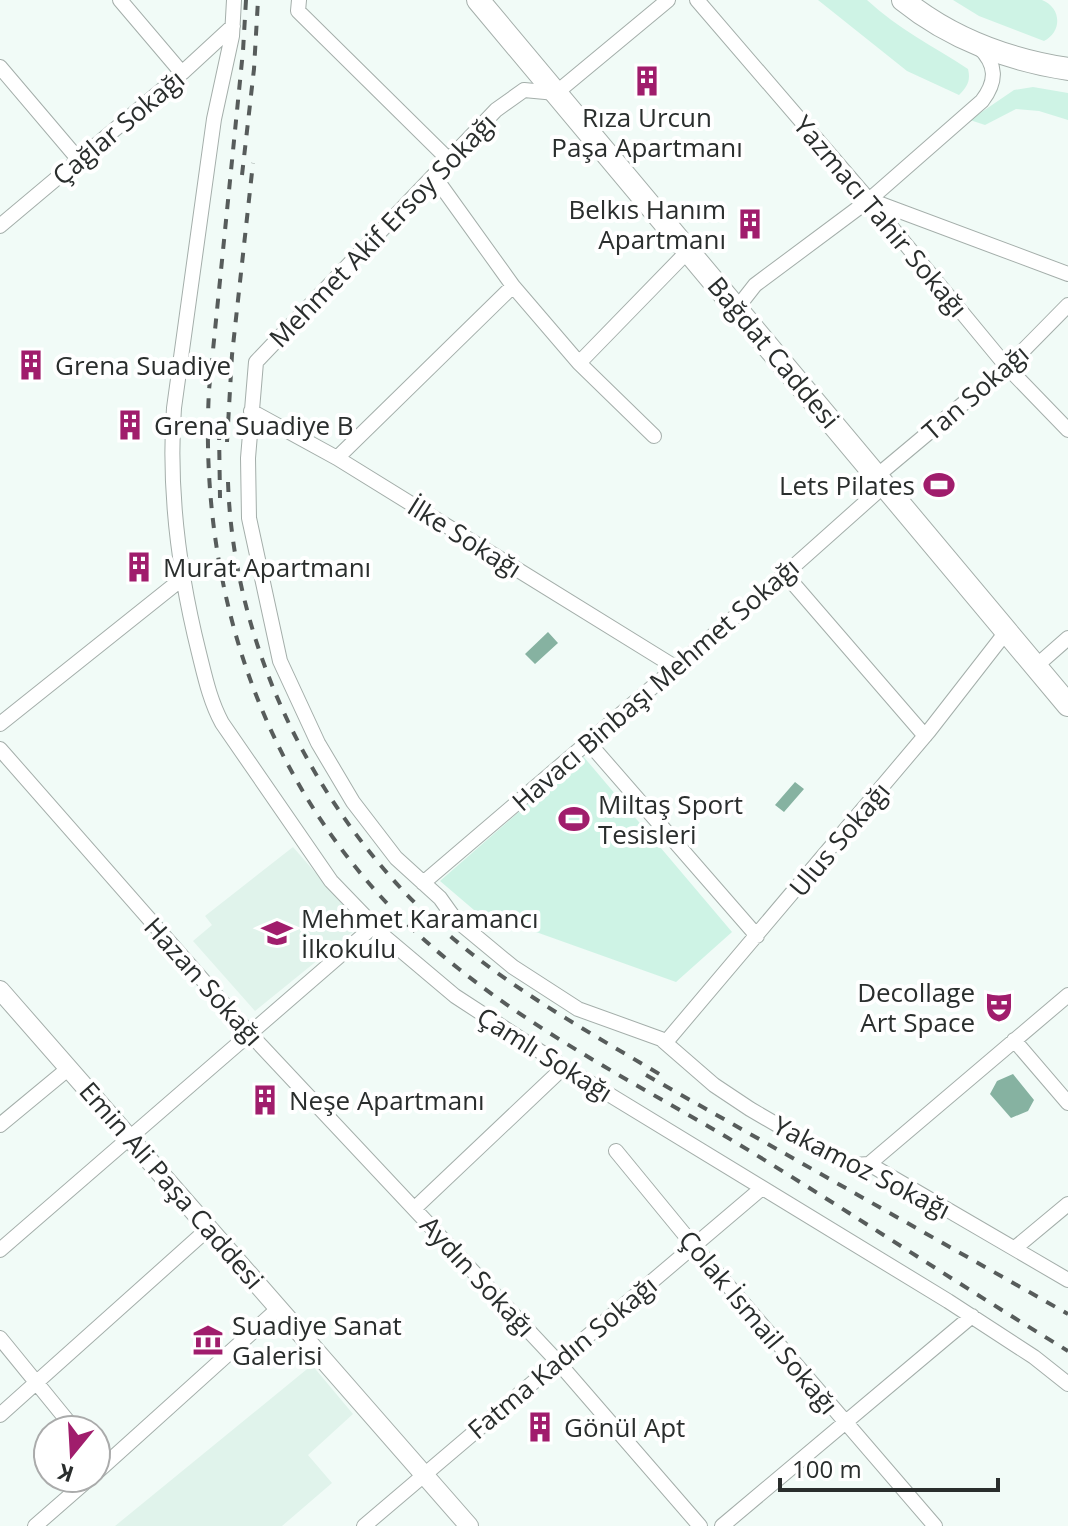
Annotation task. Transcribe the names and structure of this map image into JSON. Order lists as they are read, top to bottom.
{
  "streets": {
    "main road": ["Bağdat Caddesi"],
    "street": [
      "Çağlar Sokağı",
      "Yazmacı Tahir Sokağı",
      "Mehmet Akif Ersoy Sokağı",
      "Tan Sokağı",
      "İlke Sokağı",
      "Havacı Binbaşı Mehmet Sokağı",
      "Ulus Sokağı",
      "Hazan Sokağı",
      "Çamlı Sokağı",
      "Yakamoz Sokağı",
      "Emin Ali Paşa Caddesi",
      "Aydın Sokağı",
      "Çolak İsmail Sokağı",
      "Fatma Kadın Sokağı"
    ]
  },
  "crossings": [
    ["Çağlar Sokağı", "Çamlı Sokağı"],
    ["Yazmacı Tahir Sokağı", "Tan Sokağı"],
    ["Mehmet Akif Ersoy Sokağı", "Bağdat Caddesi"],
    ["Mehmet Akif Ersoy Sokağı", "İlke Sokağı"],
    ["Mehmet Akif Ersoy Sokağı", "Yakamoz Sokağı"],
    ["Bağdat Caddesi", "Tan Sokağı"],
    ["Bağdat Caddesi", "Havacı Binbaşı Mehmet Sokağı"],
    ["Bağdat Caddesi", "Ulus Sokağı"],
    ["Tan Sokağı", "Havacı Binbaşı Mehmet Sokağı"],
    ["İlke Sokağı", "Havacı Binbaşı Mehmet Sokağı"],
    ["İlke Sokağı", "Yakamoz Sokağı"],
    ["Havacı Binbaşı Mehmet Sokağı", "Yakamoz Sokağı"],
    ["Ulus Sokağı", "Yakamoz Sokağı"],
    ["Hazan Sokağı", "Aydın Sokağı"],
    ["Çamlı Sokağı", "Fatma Kadın Sokağı"],
    ["Emin Ali Paşa Caddesi", "Fatma Kadın Sokağı"],
    ["Aydın Sokağı", "Fatma Kadın Sokağı"],
    ["Çolak İsmail Sokağı", "Fatma Kadın Sokağı"]
  ],
  "places": {
    "building": [
      "Rıza Urcun Paşa Apartmanı",
      "Belkıs Hanım Apartmanı",
      "Grena Suadiye",
      "Grena Suadiye B",
      "Murat Apartmanı",
      "Neşe Apartmanı",
      "Gönül Apt"
    ],
    "sports": ["Lets Pilates", "Miltaş Sport Tesisleri"],
    "school or university": ["Mehmet Karamancı İlkokulu"],
    "theatre": ["Decollage Art Space"],
    "museum": ["Suadiye Sanat Galerisi"]
  },
  "scale_bar": "100 m",
  "north": "bottom"
}
